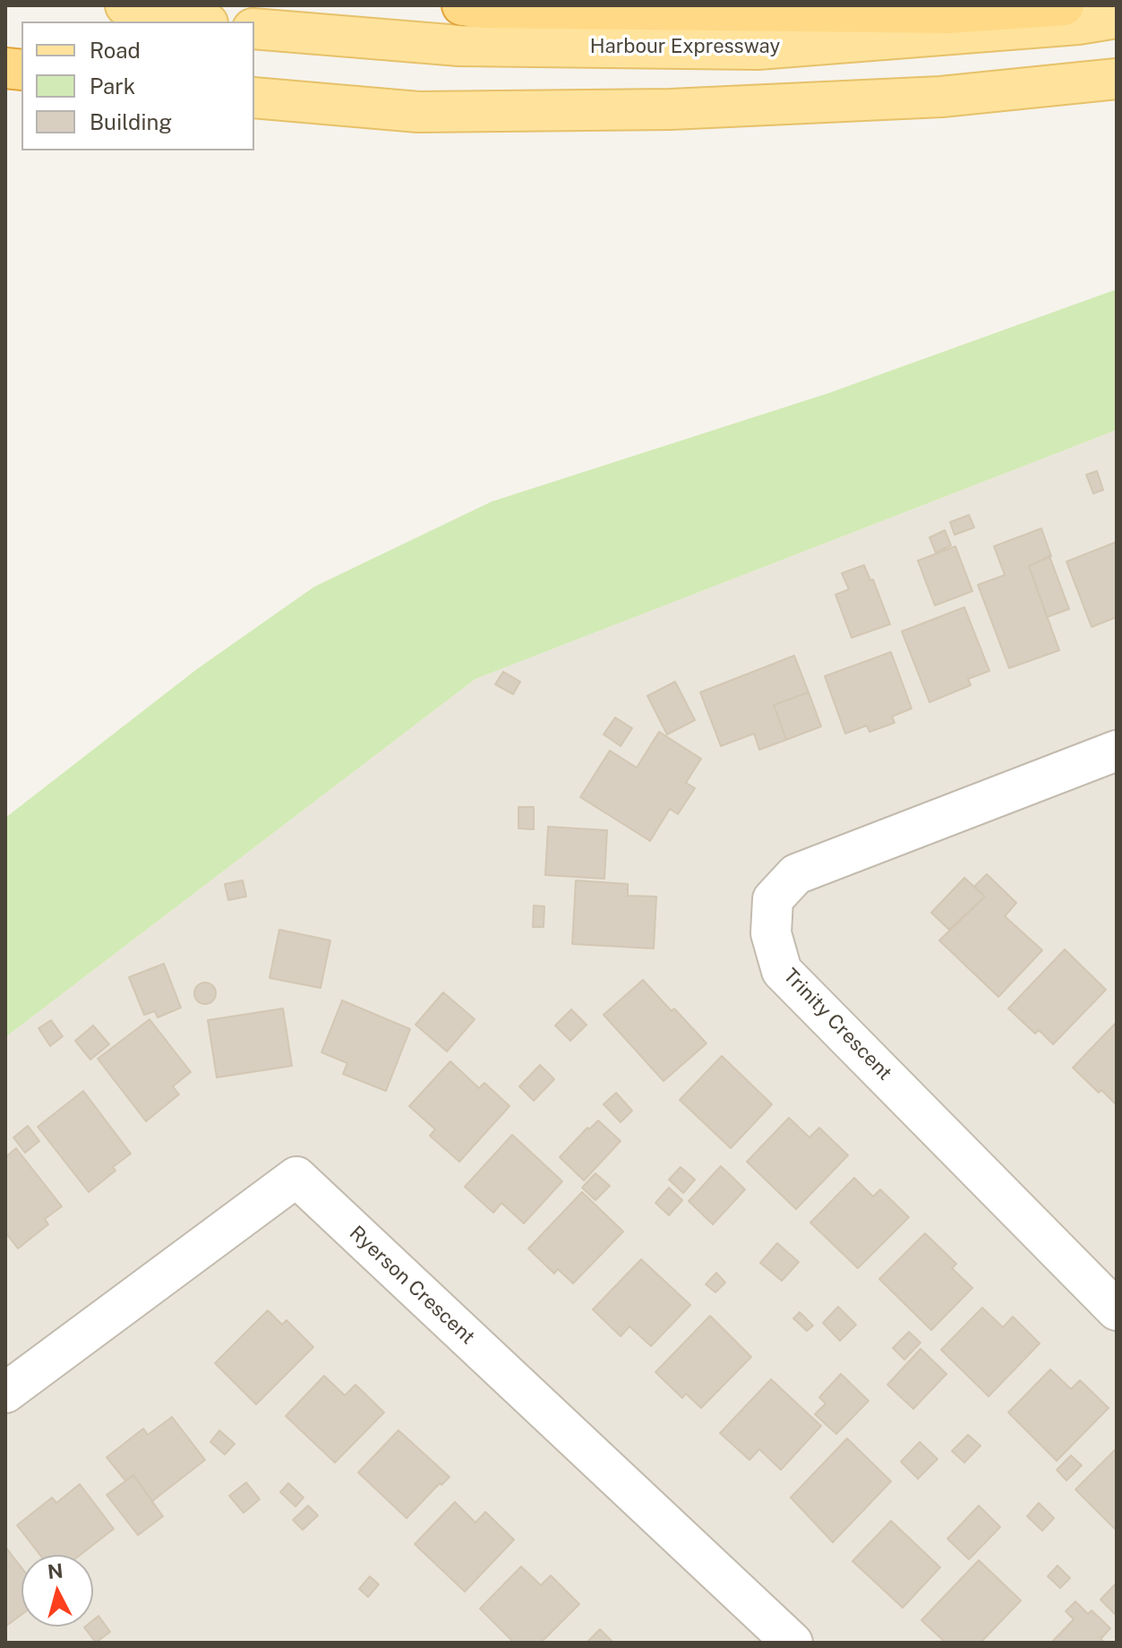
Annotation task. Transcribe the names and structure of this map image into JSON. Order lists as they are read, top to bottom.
{
  "streets": {
    "main road": ["Harbour Expressway"],
    "street": ["Trinity Crescent", "Ryerson Crescent"]
  },
  "legend": ["Road", "Park", "Building"],
  "north": "top"
}
